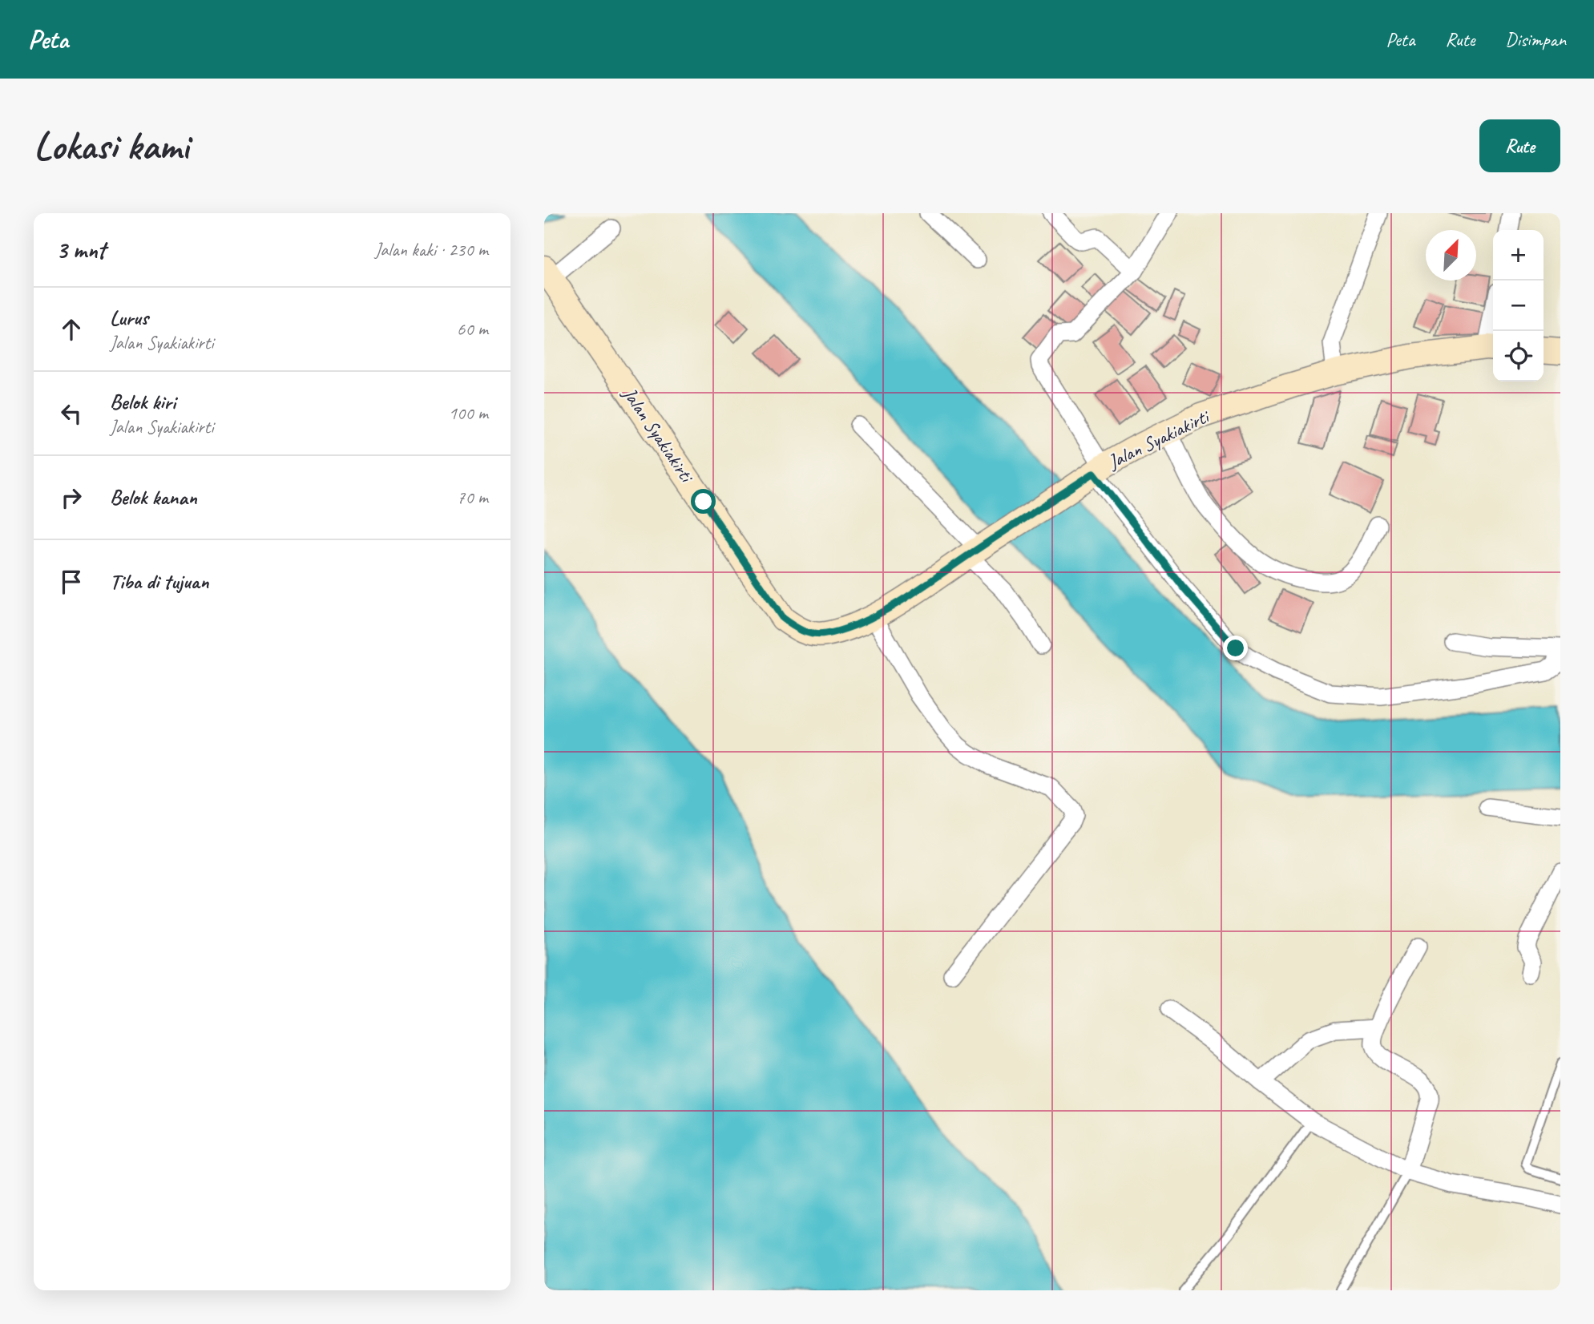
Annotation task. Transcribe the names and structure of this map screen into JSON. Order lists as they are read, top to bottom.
{
  "streets": {
    "street": ["Jalan Syakiakirti"]
  },
  "north": "top right",
  "page": {
    "header": "Peta",
    "nav": ["Peta", "Rute", "Disimpan"],
    "buttons": "Rute",
    "title": "Lokasi kami",
    "heading": ["3 mnt", "Jalan kaki · 230 m"],
    "map_buttons": ["+", "−"],
    "list": [
      ["Lurus", "Jalan Syakiakirti", "60 m"],
      ["Belok kiri", "Jalan Syakiakirti", "100 m"],
      ["Belok kanan", "70 m"],
      "Tiba di tujuan"
    ]
  }
}
